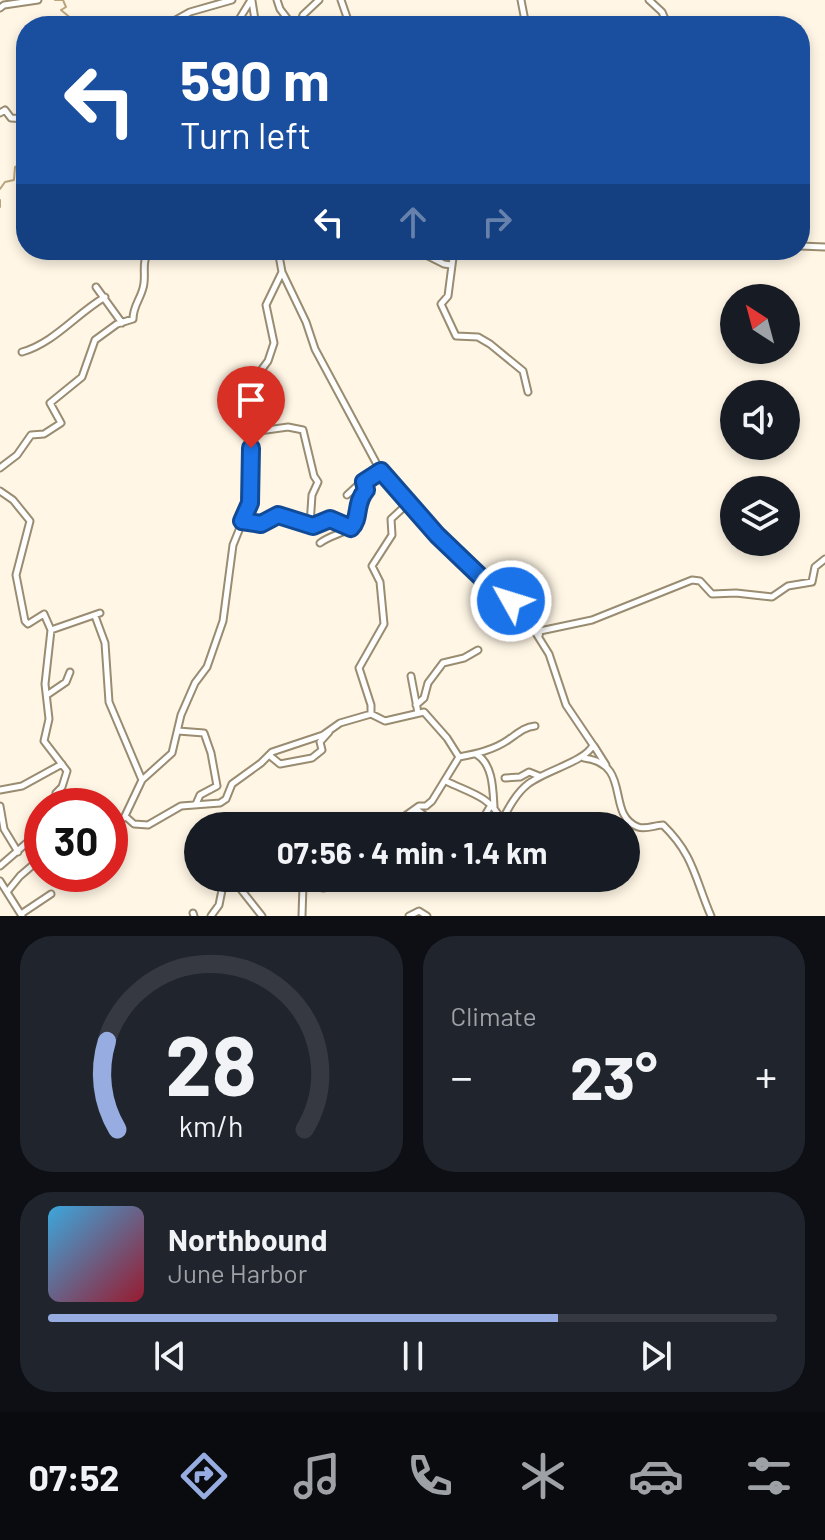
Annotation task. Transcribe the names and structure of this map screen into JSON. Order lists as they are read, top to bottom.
{
  "north": "top left",
  "page": {
    "turn": ["590 m", "Turn left"],
    "limit": "30",
    "trip": "07:56 · 4 min · 1.4 km",
    "tile": "Climate",
    "heat": ["−", "23°", "+"],
    "song": ["Northbound", "June Harbor"],
    "tabs": "07:52",
    "gauge": ["28", "km/h"]
  }
}
